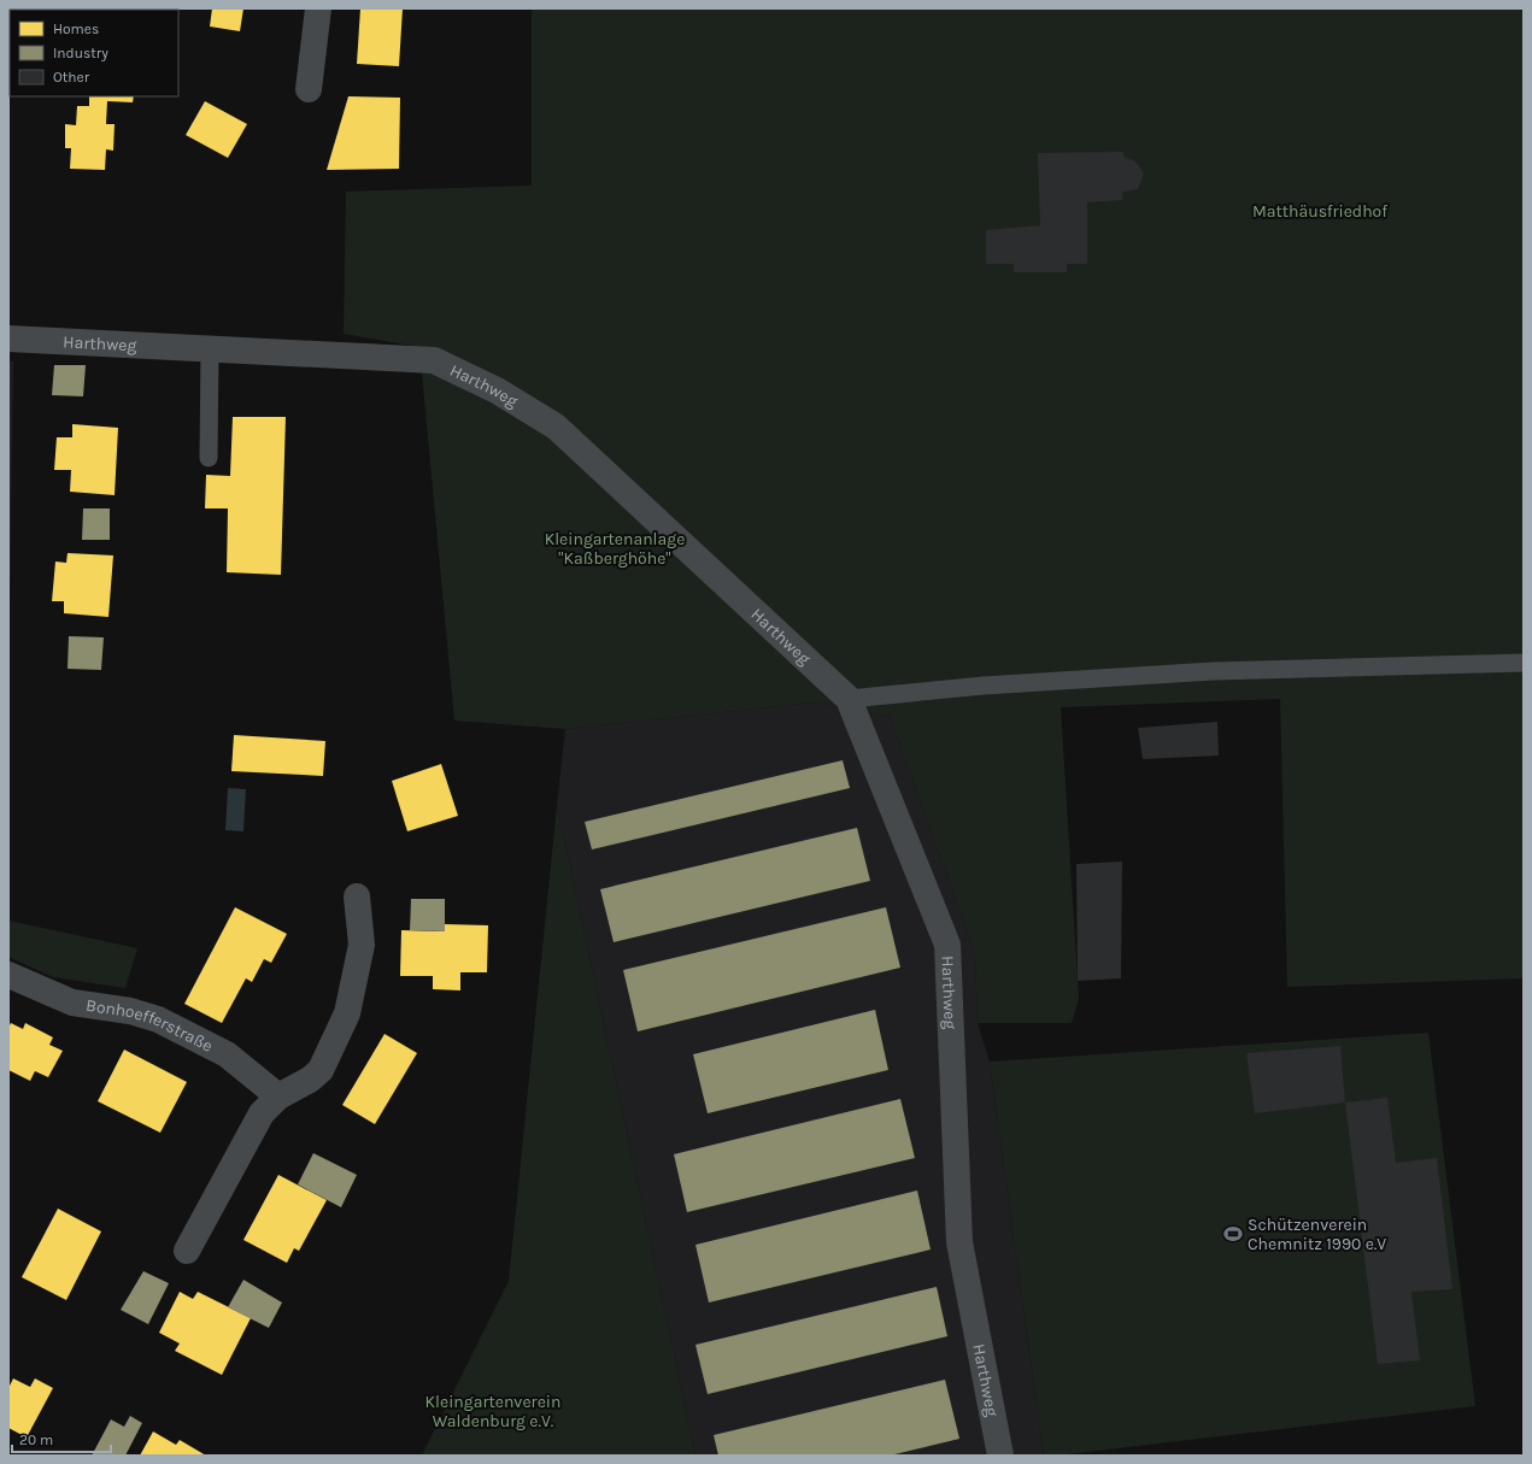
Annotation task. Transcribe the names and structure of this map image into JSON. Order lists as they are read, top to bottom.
{
  "streets": {
    "street": ["Harthweg", "Bonhoefferstraße"]
  },
  "parks": ["Matthäusfriedhof", "Kleingartenanlage \"Kaßberghöhe\"", "Kleingartenverein Waldenburg e.V."],
  "places": {
    "sports": ["Schützenverein Chemnitz 1990 e.V"]
  },
  "legend": ["Homes", "Industry", "Other"],
  "scale_bar": "20 m"
}
